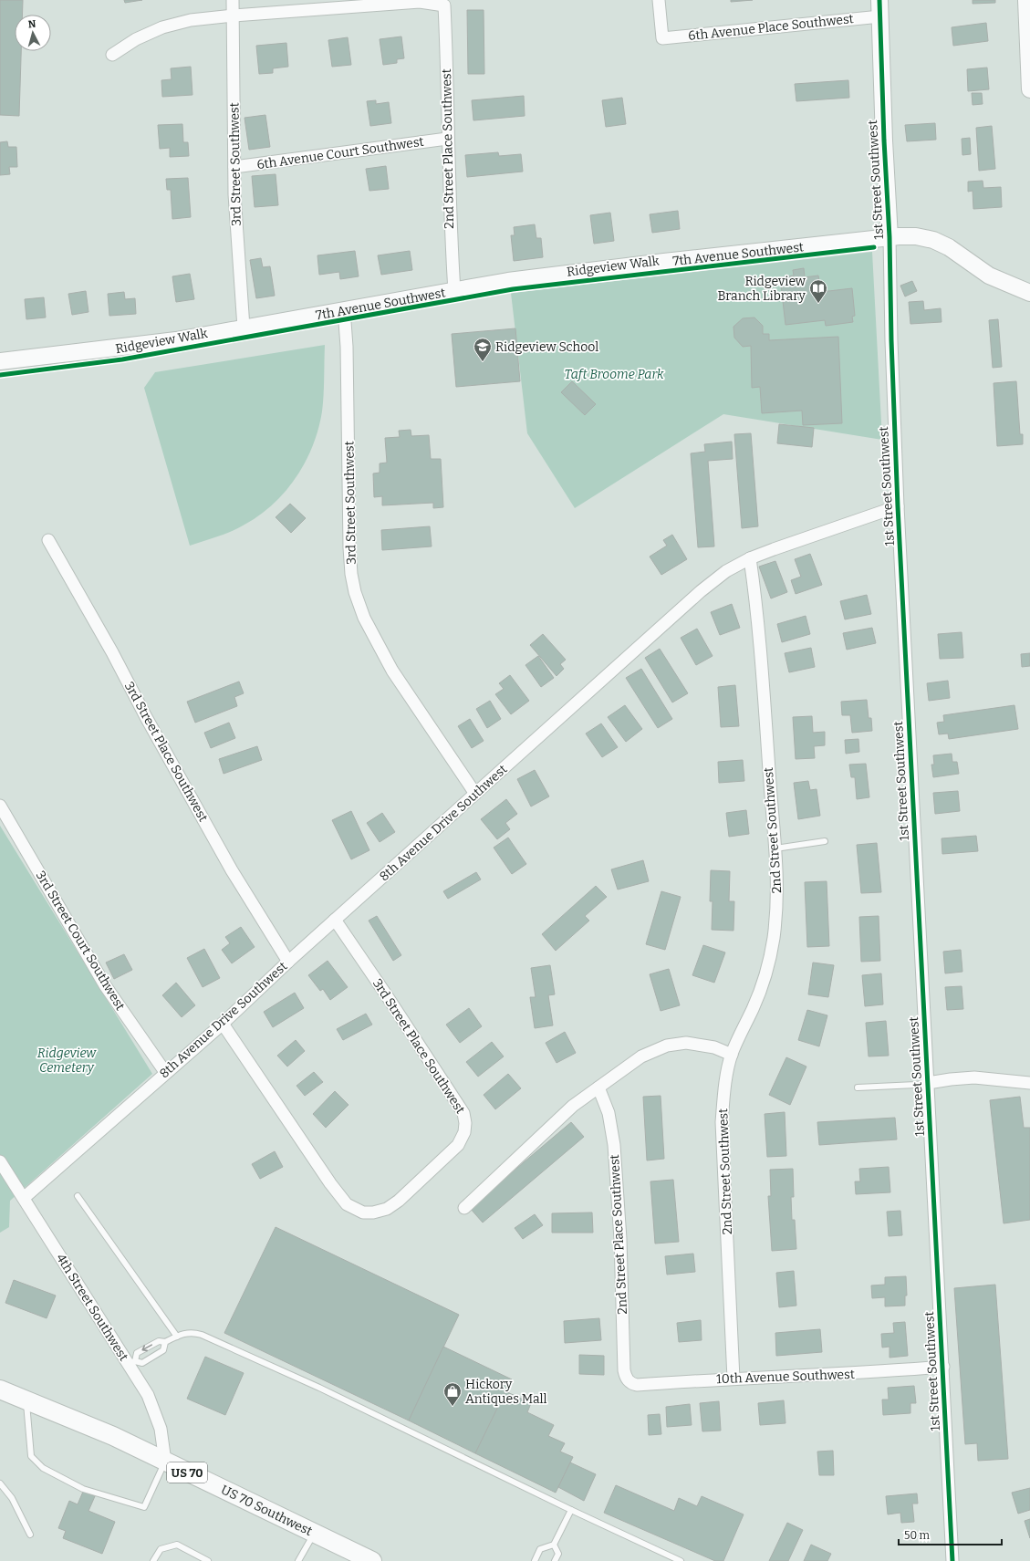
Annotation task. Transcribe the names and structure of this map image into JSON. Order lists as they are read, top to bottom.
{
  "streets": {
    "main road": ["US 70", "US 70 Southwest"],
    "street": [
      "6th Avenue Place Southwest",
      "2nd Street Place Southwest",
      "6th Avenue Court Southwest",
      "3rd Street Southwest",
      "1st Street Southwest",
      "7th Avenue Southwest",
      "3rd Street Place Southwest",
      "8th Avenue Drive Southwest",
      "2nd Street Southwest",
      "3rd Street Court Southwest",
      "4th Street Southwest",
      "10th Avenue Southwest"
    ],
    "cycle path": ["Ridgeview Walk"]
  },
  "crossings": [
    ["6th Avenue Place Southwest", "1st Street Southwest"],
    ["2nd Street Place Southwest", "6th Avenue Court Southwest"],
    ["2nd Street Place Southwest", "3rd Street Southwest"],
    ["2nd Street Place Southwest", "7th Avenue Southwest"],
    ["2nd Street Place Southwest", "10th Avenue Southwest"],
    ["6th Avenue Court Southwest", "3rd Street Southwest"],
    ["3rd Street Southwest", "7th Avenue Southwest"],
    ["3rd Street Southwest", "8th Avenue Drive Southwest"],
    ["1st Street Southwest", "7th Avenue Southwest"],
    ["1st Street Southwest", "8th Avenue Drive Southwest"],
    ["1st Street Southwest", "10th Avenue Southwest"],
    ["3rd Street Place Southwest", "8th Avenue Drive Southwest"],
    ["8th Avenue Drive Southwest", "2nd Street Southwest"],
    ["8th Avenue Drive Southwest", "3rd Street Court Southwest"],
    ["8th Avenue Drive Southwest", "4th Street Southwest"],
    ["2nd Street Southwest", "10th Avenue Southwest"],
    ["4th Street Southwest", "US 70 Southwest"]
  ],
  "parks": ["Taft Broome Park", "Ridgeview Cemetery"],
  "places": {
    "library": ["Ridgeview Branch Library"],
    "school or university": ["Ridgeview School"],
    "shop": ["Hickory Antiques Mall"]
  },
  "scale_bar": "50 m",
  "north": "top"
}
